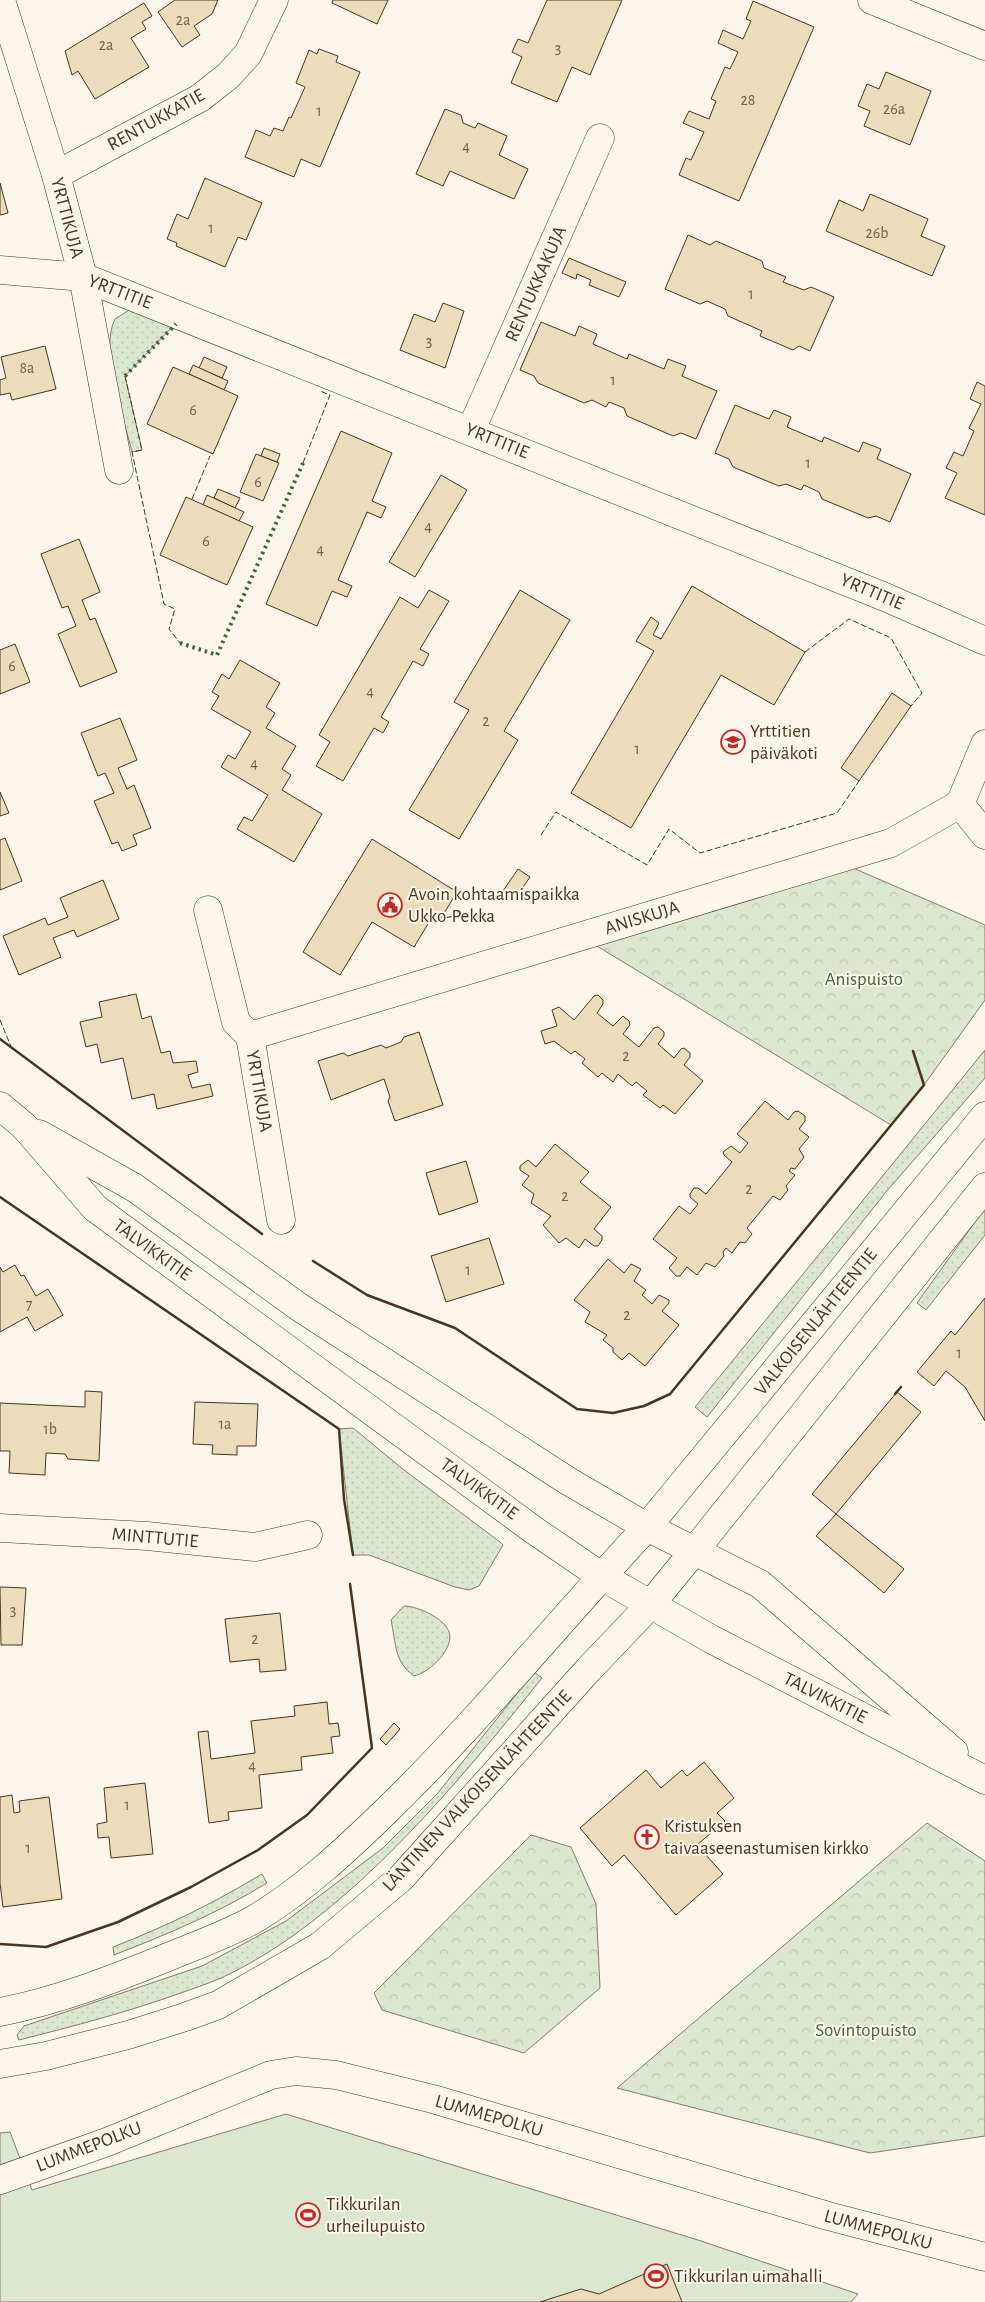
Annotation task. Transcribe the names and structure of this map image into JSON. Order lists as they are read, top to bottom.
{
  "streets": {
    "main road": [
      "RENTUKKATIE",
      "YRTTIKUJA",
      "RENTUKKAKUJA",
      "YRTTITIE",
      "ANISKUJA",
      "TALVIKKITIE",
      "VALKOISENLÄHTEENTIE",
      "MINTTUTIE",
      "LÄNTINEN VALKOISENLÄHTEENTIE",
      "LUMMEPOLKU"
    ]
  },
  "crossings": [
    ["RENTUKKATIE", "YRTTIKUJA"],
    ["YRTTIKUJA", "YRTTITIE"],
    ["YRTTIKUJA", "ANISKUJA"],
    ["RENTUKKAKUJA", "YRTTITIE"],
    ["TALVIKKITIE", "VALKOISENLÄHTEENTIE"],
    ["TALVIKKITIE", "LÄNTINEN VALKOISENLÄHTEENTIE"]
  ],
  "parks": ["Anispuisto", "Sovintopuisto"],
  "places": {
    "school or university": ["Yrttitien päiväkoti"],
    "public building": ["Avoin kohtaamispaikka Ukko-Pekka"],
    "church": ["Kristuksen taivaaseenastumisen kirkko"],
    "sports": ["Tikkurilan urheilupuisto", "Tikkurilan uimahalli"]
  },
  "house_numbers": [
    "2a",
    "2a",
    "3",
    "28",
    "26a",
    "1",
    "4",
    "1",
    "26b",
    "1",
    "3",
    "8a",
    "1",
    "6",
    "1",
    "6",
    "4",
    "6",
    "4",
    "6",
    "4",
    "2",
    "1",
    "4",
    "2",
    "2",
    "2",
    "1",
    "7",
    "2",
    "1",
    "1a",
    "1b",
    "3",
    "2",
    "4",
    "1",
    "1"
  ]
}
